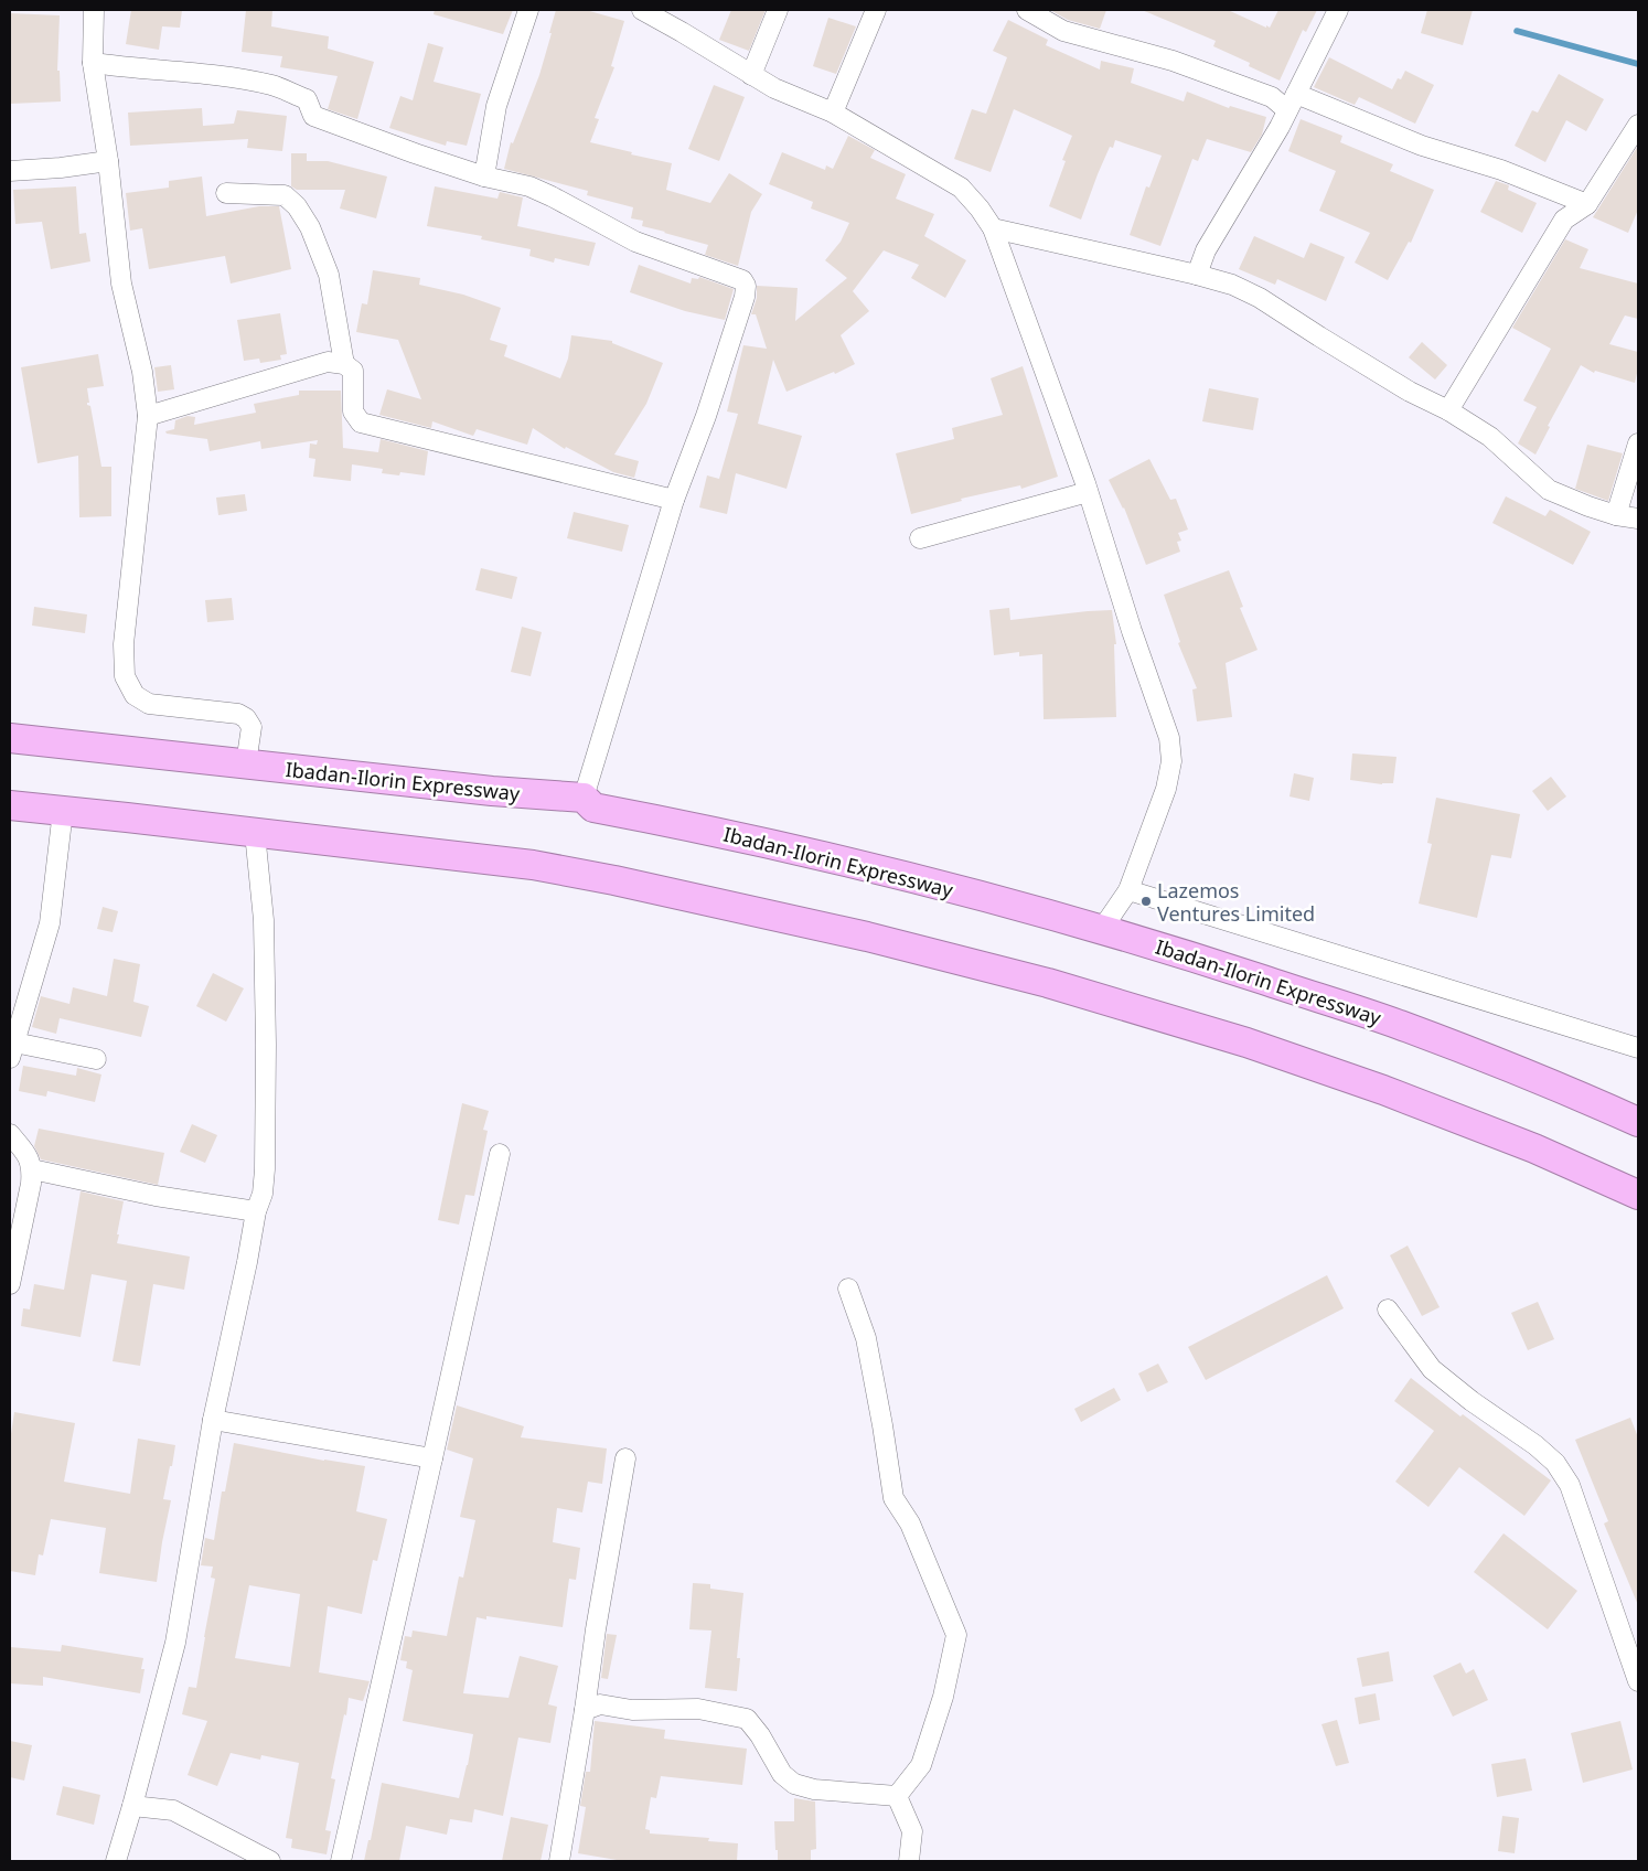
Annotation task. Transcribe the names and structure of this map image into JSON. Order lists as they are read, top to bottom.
{
  "streets": {
    "highway": ["Ibadan-Ilorin Expressway"]
  },
  "places": ["Lazemos Ventures Limited"]
}
